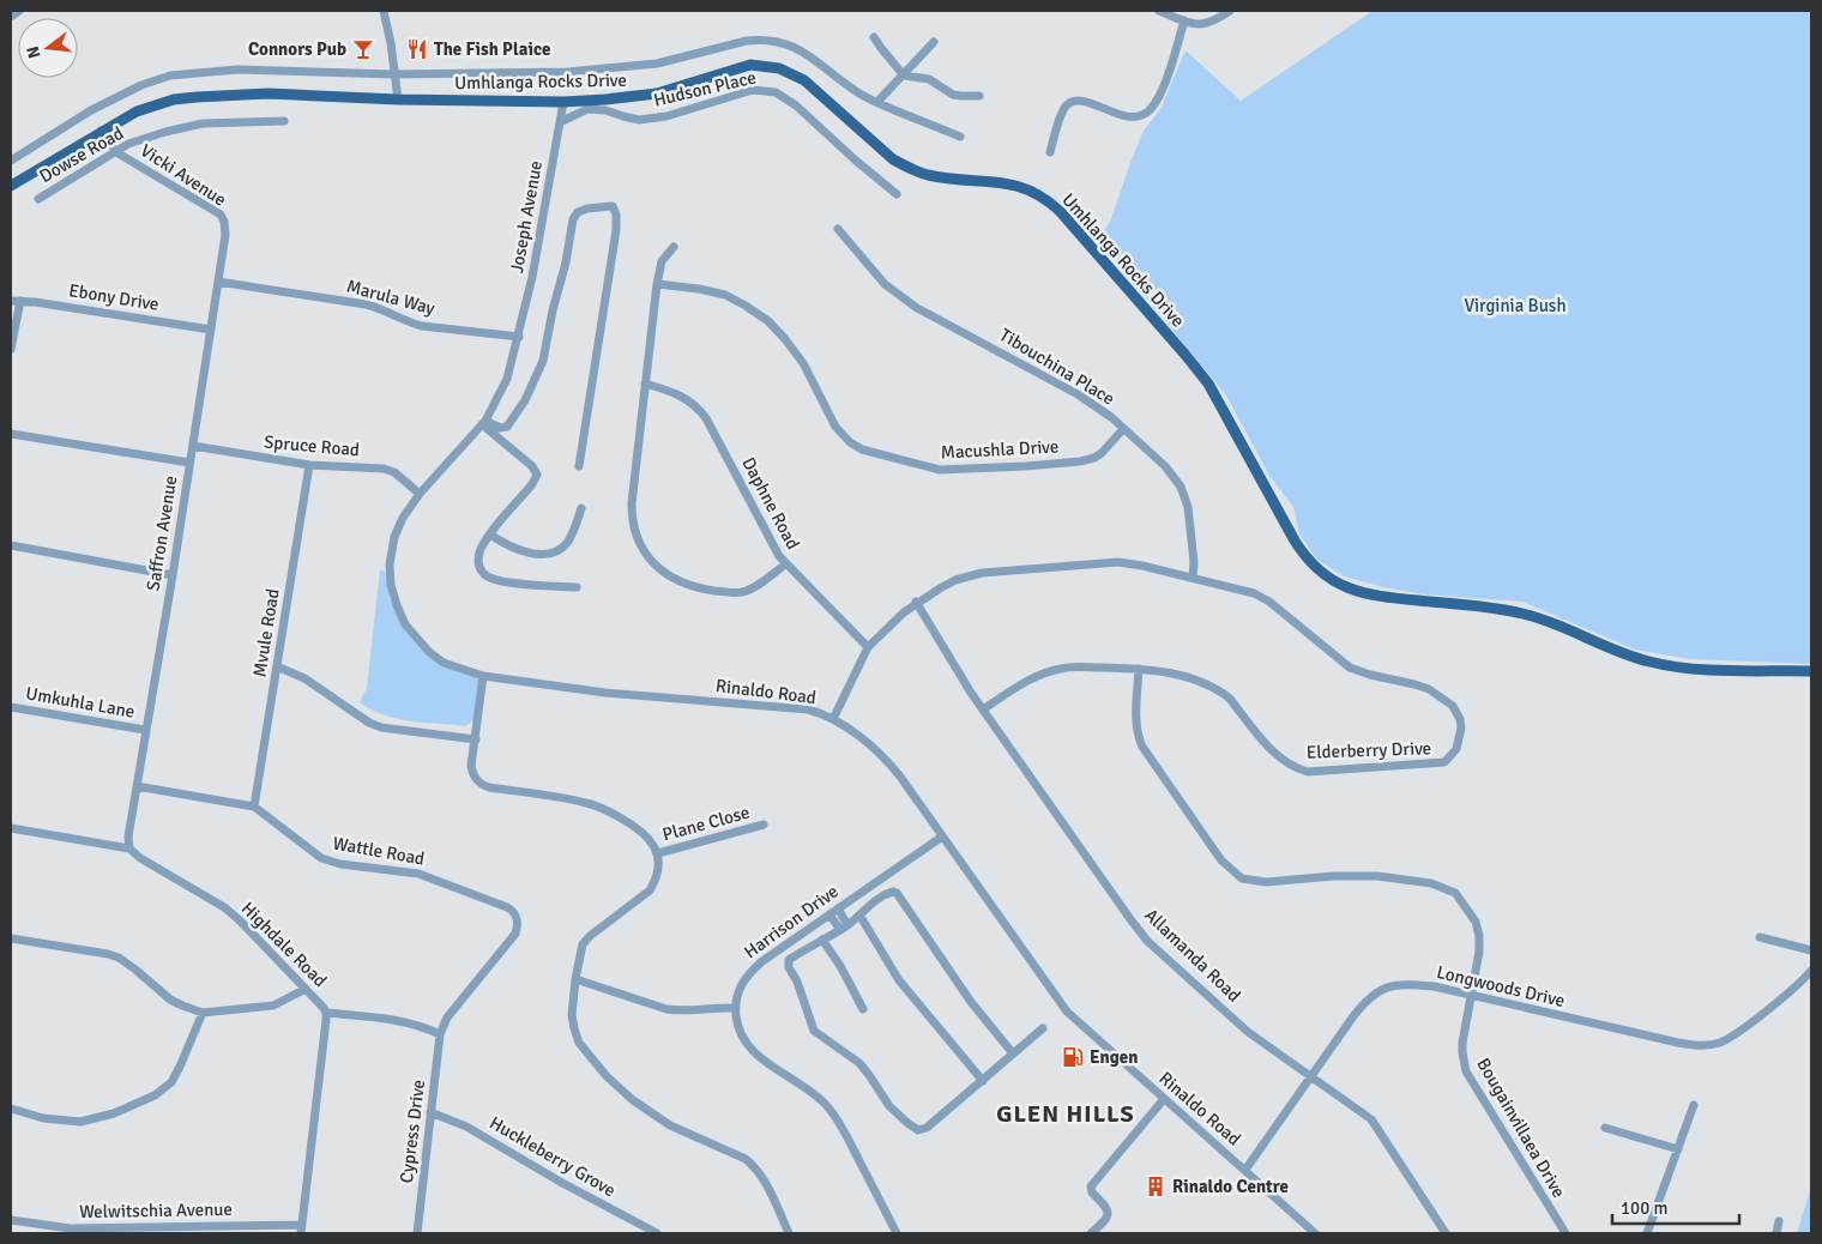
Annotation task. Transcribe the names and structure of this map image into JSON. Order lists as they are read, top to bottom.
{
  "streets": {
    "main road": ["Umhlanga Rocks Drive"],
    "street": [
      "Hudson Place",
      "Dowse Road",
      "Vicki Avenue",
      "Joseph Avenue",
      "Ebony Drive",
      "Marula Way",
      "Tibouchina Place",
      "Spruce Road",
      "Macushla Drive",
      "Daphne Road",
      "Saffron Avenue",
      "Mvule Road",
      "Rinaldo Road",
      "Umkuhla Lane",
      "Elderberry Drive",
      "Plane Close",
      "Wattle Road",
      "Harrison Drive",
      "Highdale Road",
      "Allamanda Road",
      "Longwoods Drive",
      "Bougainvillaea Drive",
      "Cypress Drive",
      "Huckleberry Grove",
      "Welwitschia Avenue"
    ]
  },
  "crossings": [
    ["Umhlanga Rocks Drive", "Vicki Avenue"],
    ["Umhlanga Rocks Drive", "Joseph Avenue"],
    ["Hudson Place", "Joseph Avenue"],
    ["Dowse Road", "Vicki Avenue"],
    ["Vicki Avenue", "Saffron Avenue"],
    ["Joseph Avenue", "Marula Way"],
    ["Joseph Avenue", "Rinaldo Road"],
    ["Ebony Drive", "Saffron Avenue"],
    ["Marula Way", "Saffron Avenue"],
    ["Marula Way", "Rinaldo Road"],
    ["Tibouchina Place", "Macushla Drive"],
    ["Tibouchina Place", "Elderberry Drive"],
    ["Spruce Road", "Saffron Avenue"],
    ["Spruce Road", "Mvule Road"],
    ["Spruce Road", "Rinaldo Road"],
    ["Daphne Road", "Elderberry Drive"],
    ["Saffron Avenue", "Umkuhla Lane"],
    ["Saffron Avenue", "Wattle Road"],
    ["Saffron Avenue", "Highdale Road"],
    ["Mvule Road", "Wattle Road"],
    ["Rinaldo Road", "Elderberry Drive"],
    ["Rinaldo Road", "Harrison Drive"],
    ["Rinaldo Road", "Longwoods Drive"],
    ["Elderberry Drive", "Allamanda Road"],
    ["Elderberry Drive", "Bougainvillaea Drive"],
    ["Wattle Road", "Cypress Drive"],
    ["Highdale Road", "Welwitschia Avenue"],
    ["Allamanda Road", "Longwoods Drive"],
    ["Longwoods Drive", "Bougainvillaea Drive"],
    ["Cypress Drive", "Huckleberry Grove"]
  ],
  "districts": ["GLEN HILLS"],
  "parks": ["Virginia Bush"],
  "places": {
    "bar": ["Connors Pub"],
    "restaurant": ["The Fish Plaice"],
    "fuel station": ["Engen"],
    "building": ["Rinaldo Centre"]
  },
  "scale_bar": "100 m",
  "north": "left"
}
